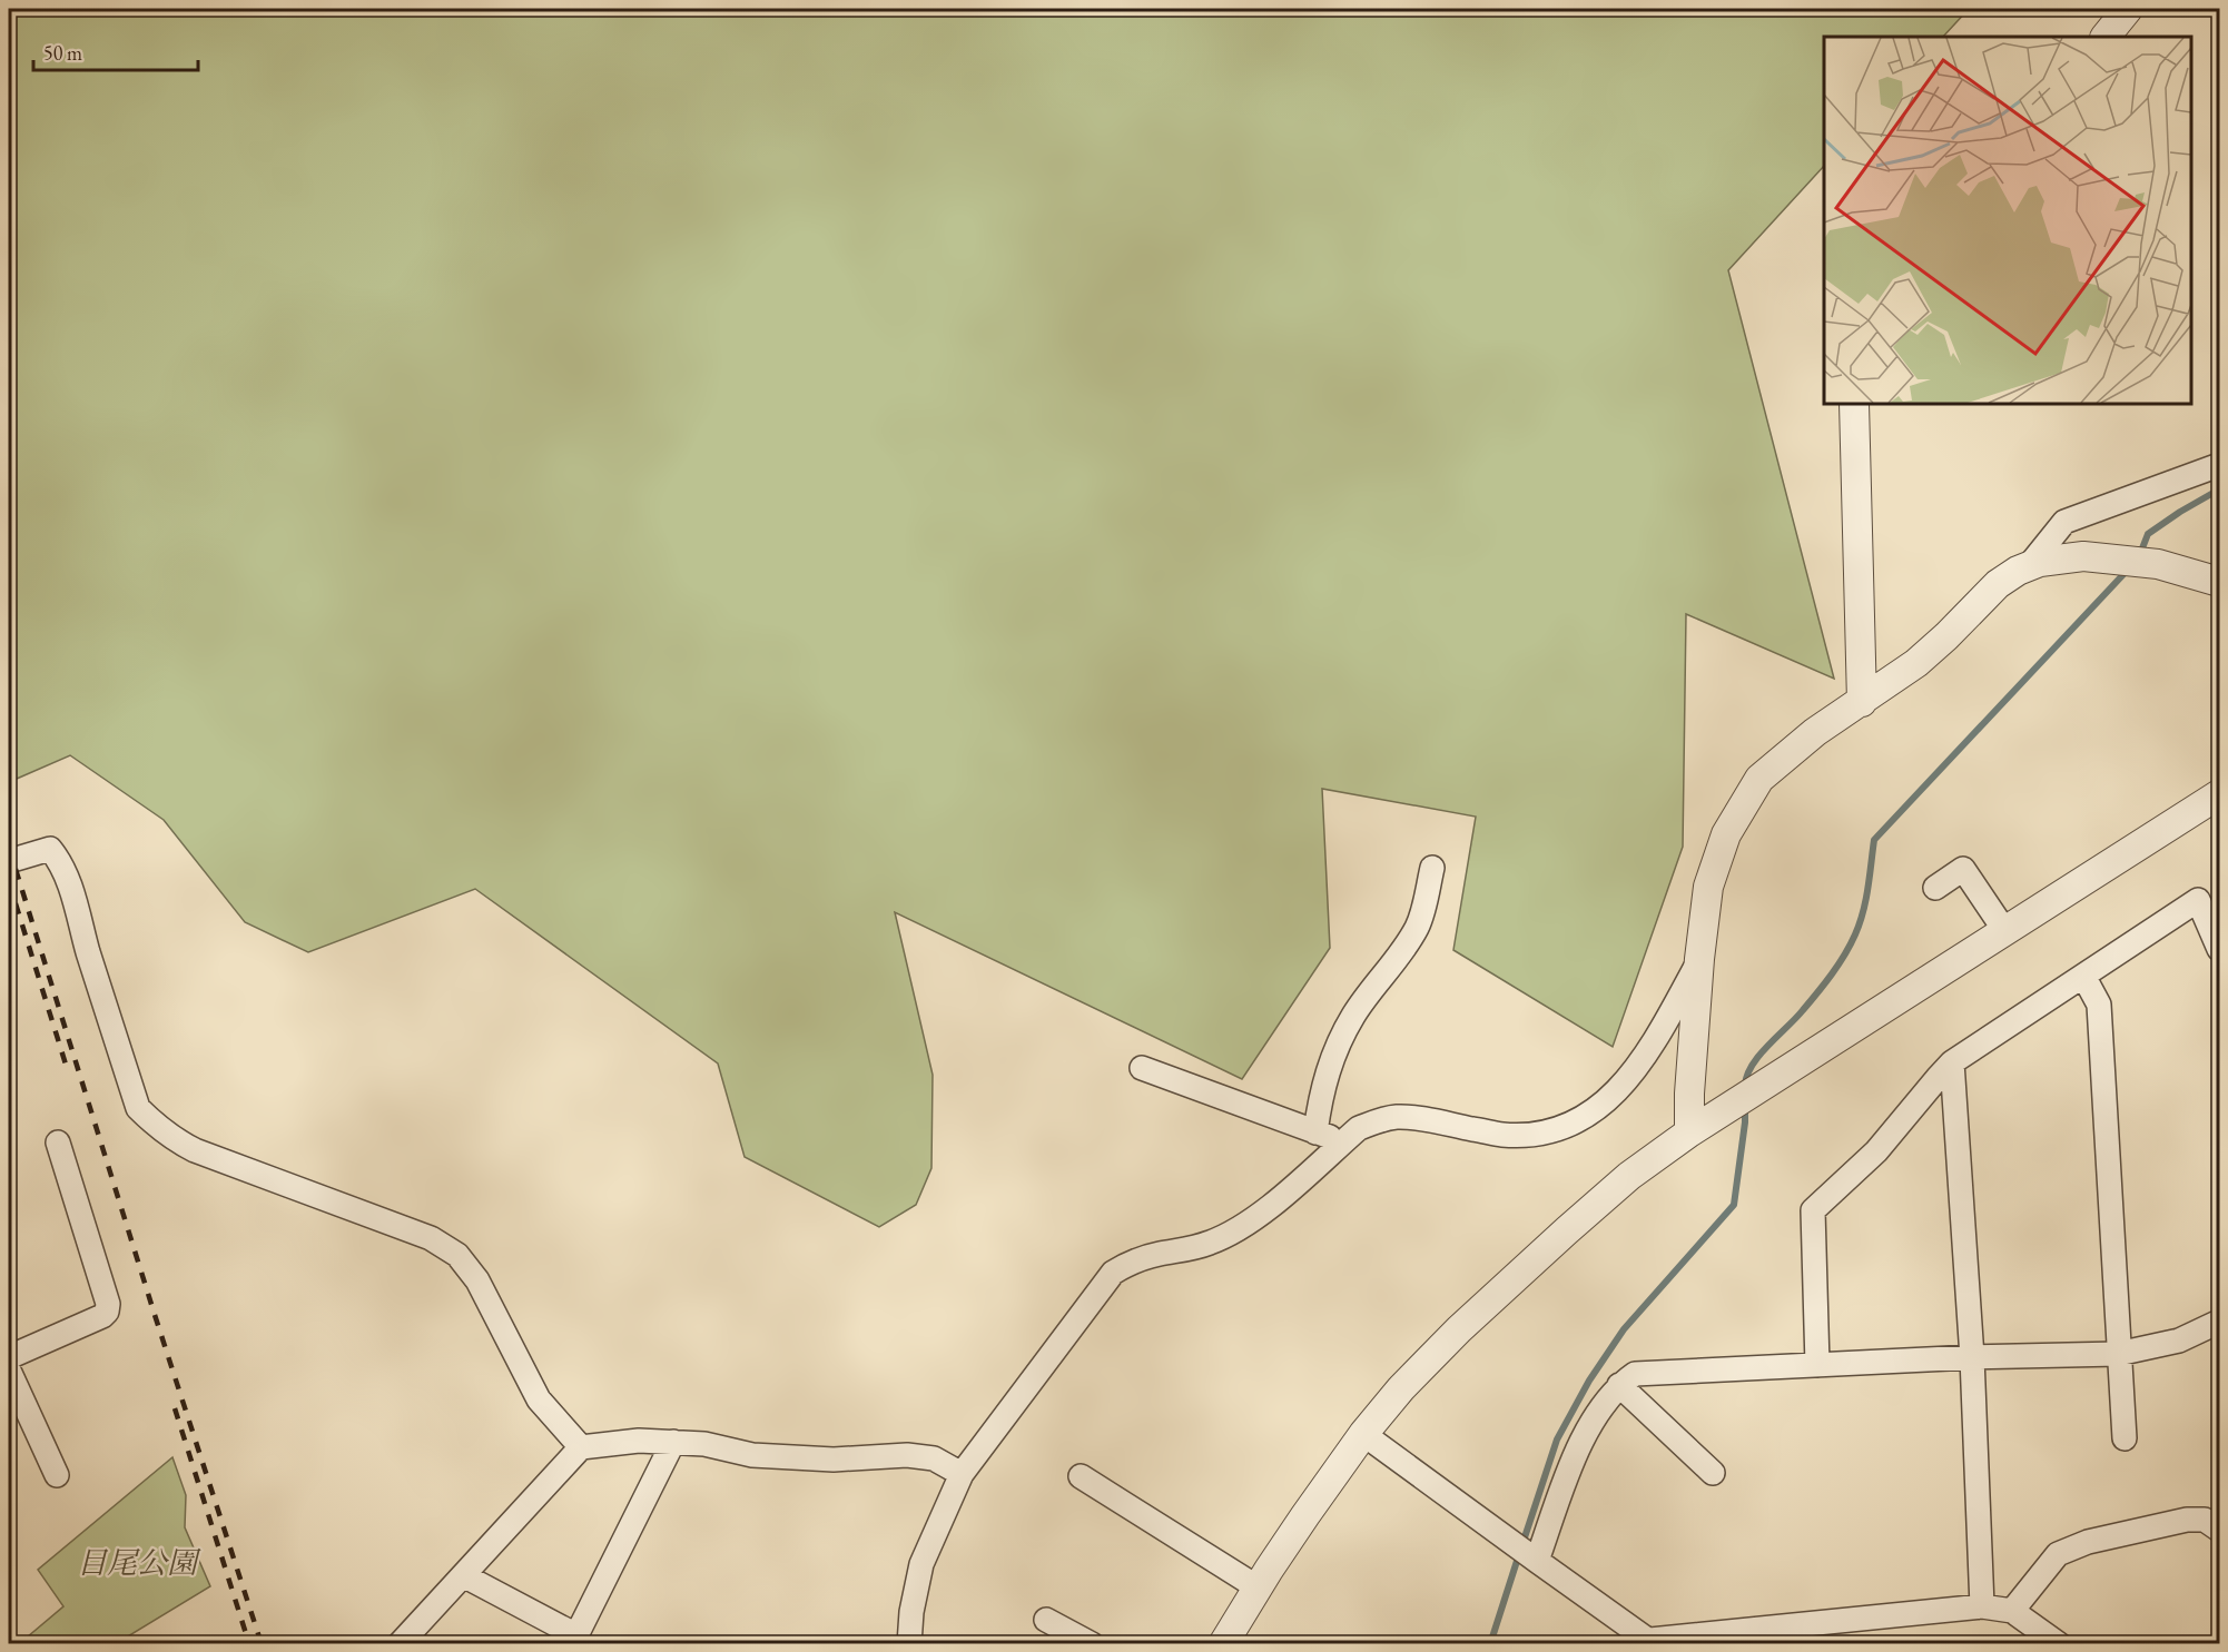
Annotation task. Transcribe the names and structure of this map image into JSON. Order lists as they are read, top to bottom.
{
  "parks": ["目尾公園"],
  "scale_bar": "50 m"
}
